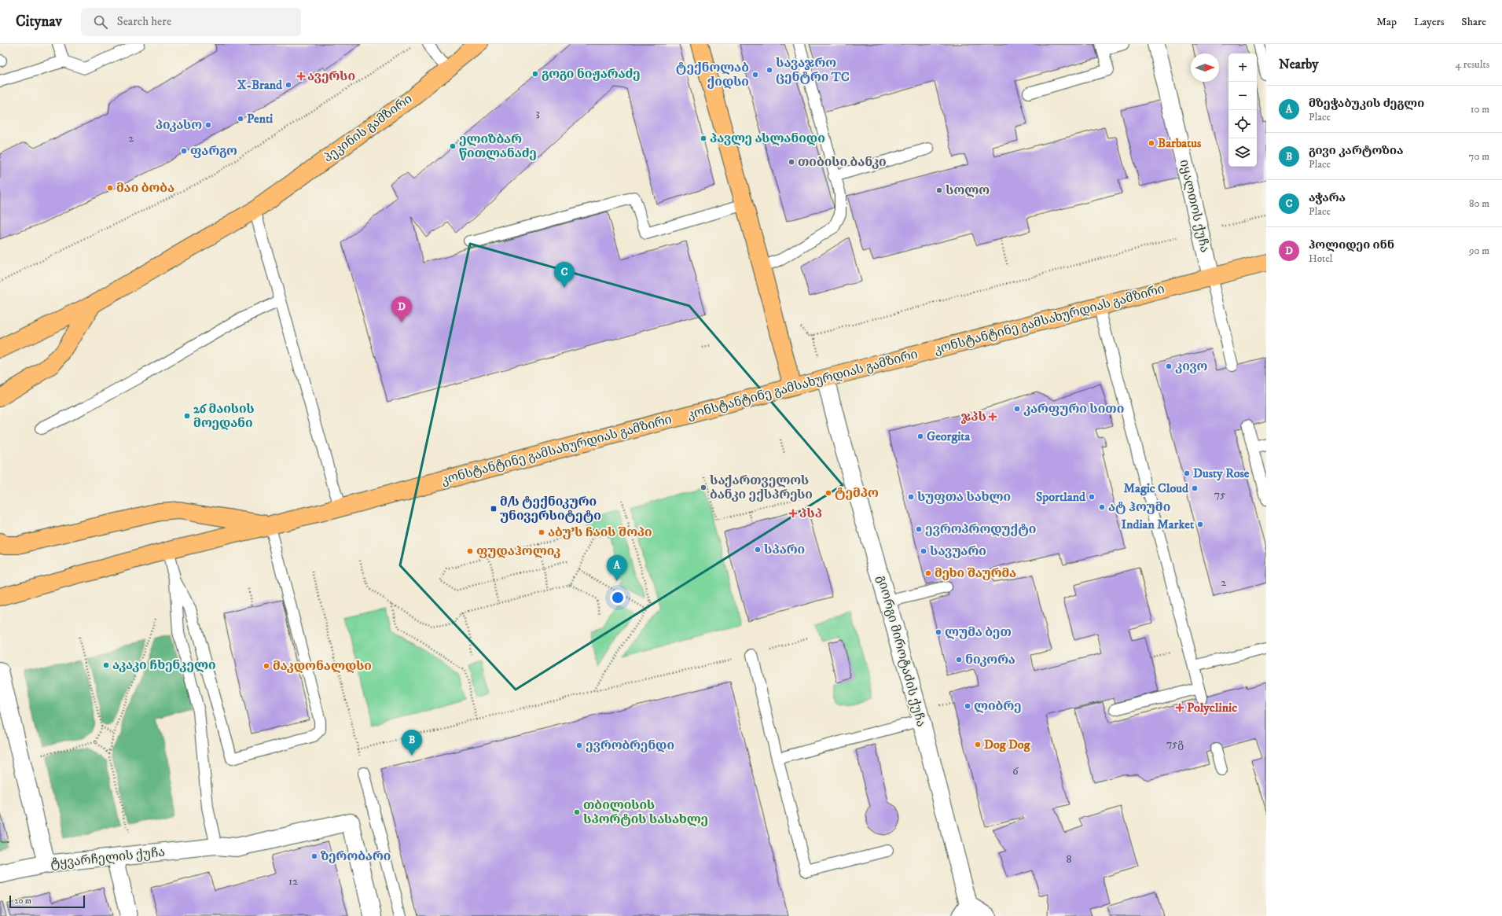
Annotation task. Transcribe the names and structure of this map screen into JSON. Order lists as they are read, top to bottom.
{
  "streets": {
    "main road": ["პეკინის გამზირი", "კონსტანტინე გამსახურდიას გამზირი"],
    "street": ["იყალთოს ქუჩა", "გიორგი მიროტაძის ქუჩა", "ტყვარჩელის ქუჩა"]
  },
  "crossings": [
    ["იყალთოს ქუჩა", "კონსტანტინე გამსახურდიას გამზირი"],
    ["კონსტანტინე გამსახურდიას გამზირი", "გიორგი მიროტაძის ქუჩა"]
  ],
  "places": {
    "other": [
      "სავაჯრო ცენტრი TC",
      "გოგი ნიჟარაძე",
      "ტექნოლაბ ქიდსი",
      "X-Brand",
      "Penti",
      "პიკასო",
      "პავლე ასლანიდი",
      "Barbatus",
      "ელიზბარ წითლანაძე",
      "ფარგო",
      "თიბისი ბანკი",
      "მაი ბობა",
      "სოლო",
      "კივო",
      "კარფური სითი",
      "26 მაისის მოედანი",
      "Georgita",
      "Dusty Rose",
      "საქართველოს ბანკი ექსპრესი",
      "Magic Cloud",
      "ტემპო",
      "სუფთა სახლი",
      "Sportland",
      "ატ ჰოუმი",
      "Indian Market",
      "ევროპროდუქტი",
      "აბუ'ს ჩაის შოპი",
      "სპარი",
      "ფუდაჰოლიკ",
      "სავუარი",
      "მეხი შაურმა",
      "ლუმა ბეთ",
      "ნიკორა",
      "აკაკი ჩხენკელი",
      "მაკდონალდსი",
      "ლიბრე",
      "Dog Dog",
      "ევრობრენდი",
      "თბილისის სპორტის სასახლე",
      "ზერობარი"
    ],
    "health": [
      "ავერსი",
      "ჯპს",
      "პსპ",
      "Polyclinic"
    ],
    "transit": ["მ/ს ტექნიკური უნივერსიტეტი"]
  },
  "house_numbers": [
    "3",
    "2",
    "75",
    "2",
    "75გ",
    "6",
    "8",
    "12"
  ],
  "scale_bar": "20 m",
  "north": "right",
  "page": {
    "header": "Citynav",
    "search": "Search here",
    "nav": ["Map", "Layers", "Share"],
    "heading": ["Nearby", "4 results"],
    "map_buttons": ["+", "−"],
    "list": [
      {
        "mark": "A",
        "name": "მზეჭაბუკის ძეგლი",
        "note": "Place",
        "value": "10 m"
      },
      {
        "mark": "B",
        "name": "გივი კარტოზია",
        "note": "Place",
        "value": "70 m"
      },
      {
        "mark": "C",
        "name": "აჭარა",
        "note": "Place",
        "value": "80 m"
      },
      {
        "mark": "D",
        "name": "ჰოლიდეი ინნ",
        "note": "Hotel",
        "value": "90 m"
      }
    ],
    "pins": [
      "C",
      "D",
      "A",
      "B"
    ],
    "scale": "20 m"
  }
}
